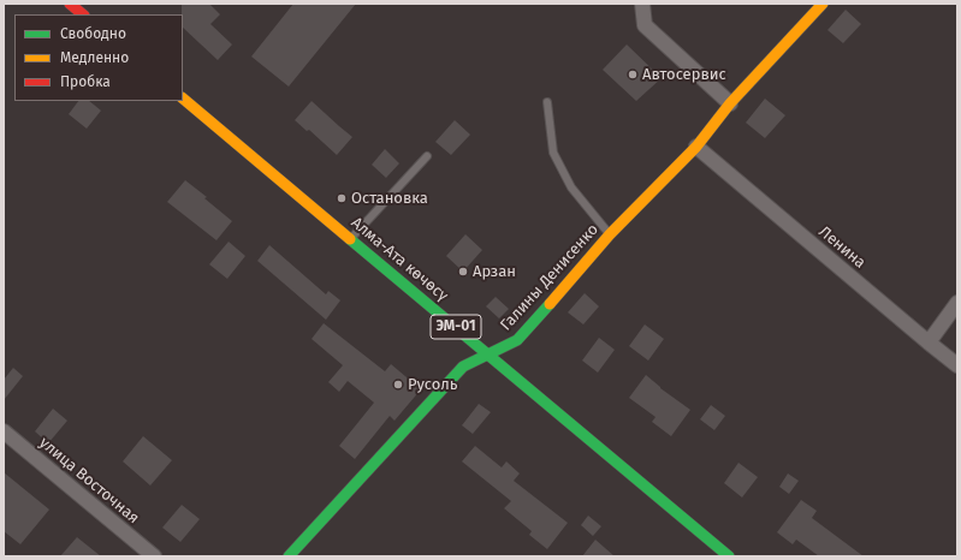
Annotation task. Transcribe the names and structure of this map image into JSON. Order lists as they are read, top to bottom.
{
  "streets": {
    "main road": ["Алма-Ата көчөсү", "Галины Денисенко", "ЭМ-01"],
    "street": ["Ленина", "улица Восточная"]
  },
  "crossings": [
    ["Ленина", "Галины Денисенко"],
    ["Алма-Ата көчөсү", "Галины Денисенко"]
  ],
  "places": [
    "Автосервис",
    "Остановка",
    "Арзан",
    "Русоль"
  ],
  "legend": ["Свободно", "Медленно", "Пробка"]
}
